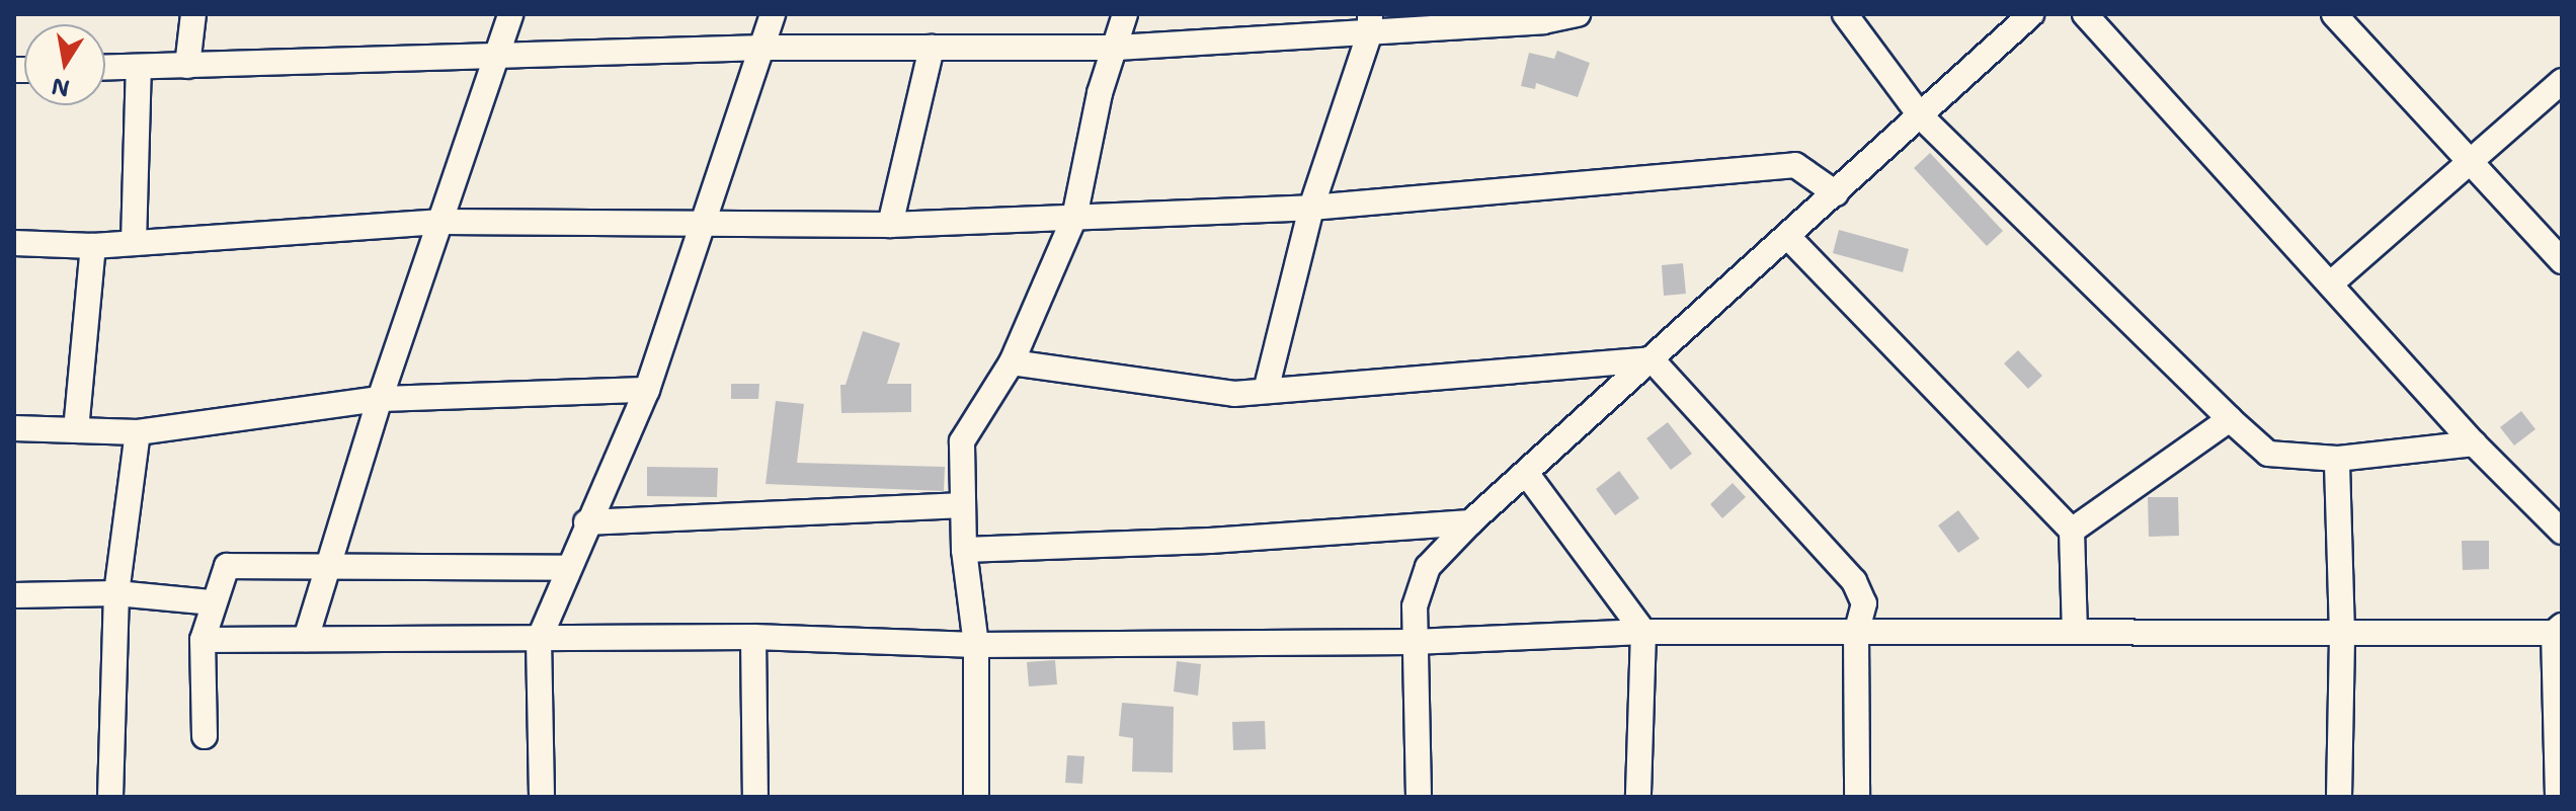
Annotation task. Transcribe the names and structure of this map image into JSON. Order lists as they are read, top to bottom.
{
  "north": "bottom"
}
